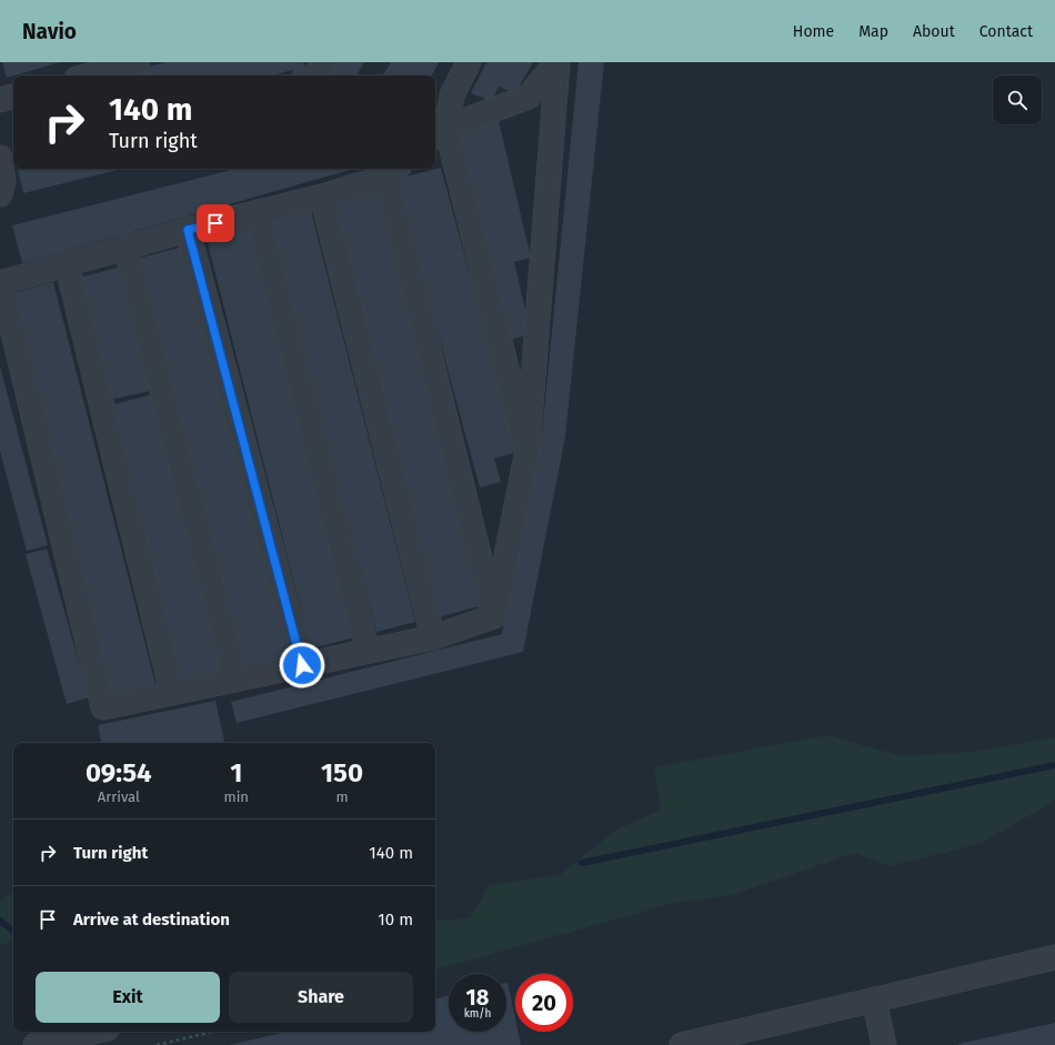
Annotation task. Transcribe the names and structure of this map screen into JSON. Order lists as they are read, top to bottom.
{
  "page": {
    "header": "Navio",
    "nav": [
      "Home",
      "Map",
      "About",
      "Contact"
    ],
    "turn": ["140 m", "Turn right"],
    "eta": [
      "09:54",
      "Arrival",
      "1",
      "min",
      "150",
      "m"
    ],
    "list": [
      {
        "name": "Turn right",
        "value": "140 m"
      },
      {
        "name": "Arrive at destination",
        "value": "10 m"
      }
    ],
    "buttons": ["Exit", "Share"],
    "speed": "18 km/h",
    "limit": "20"
  }
}
